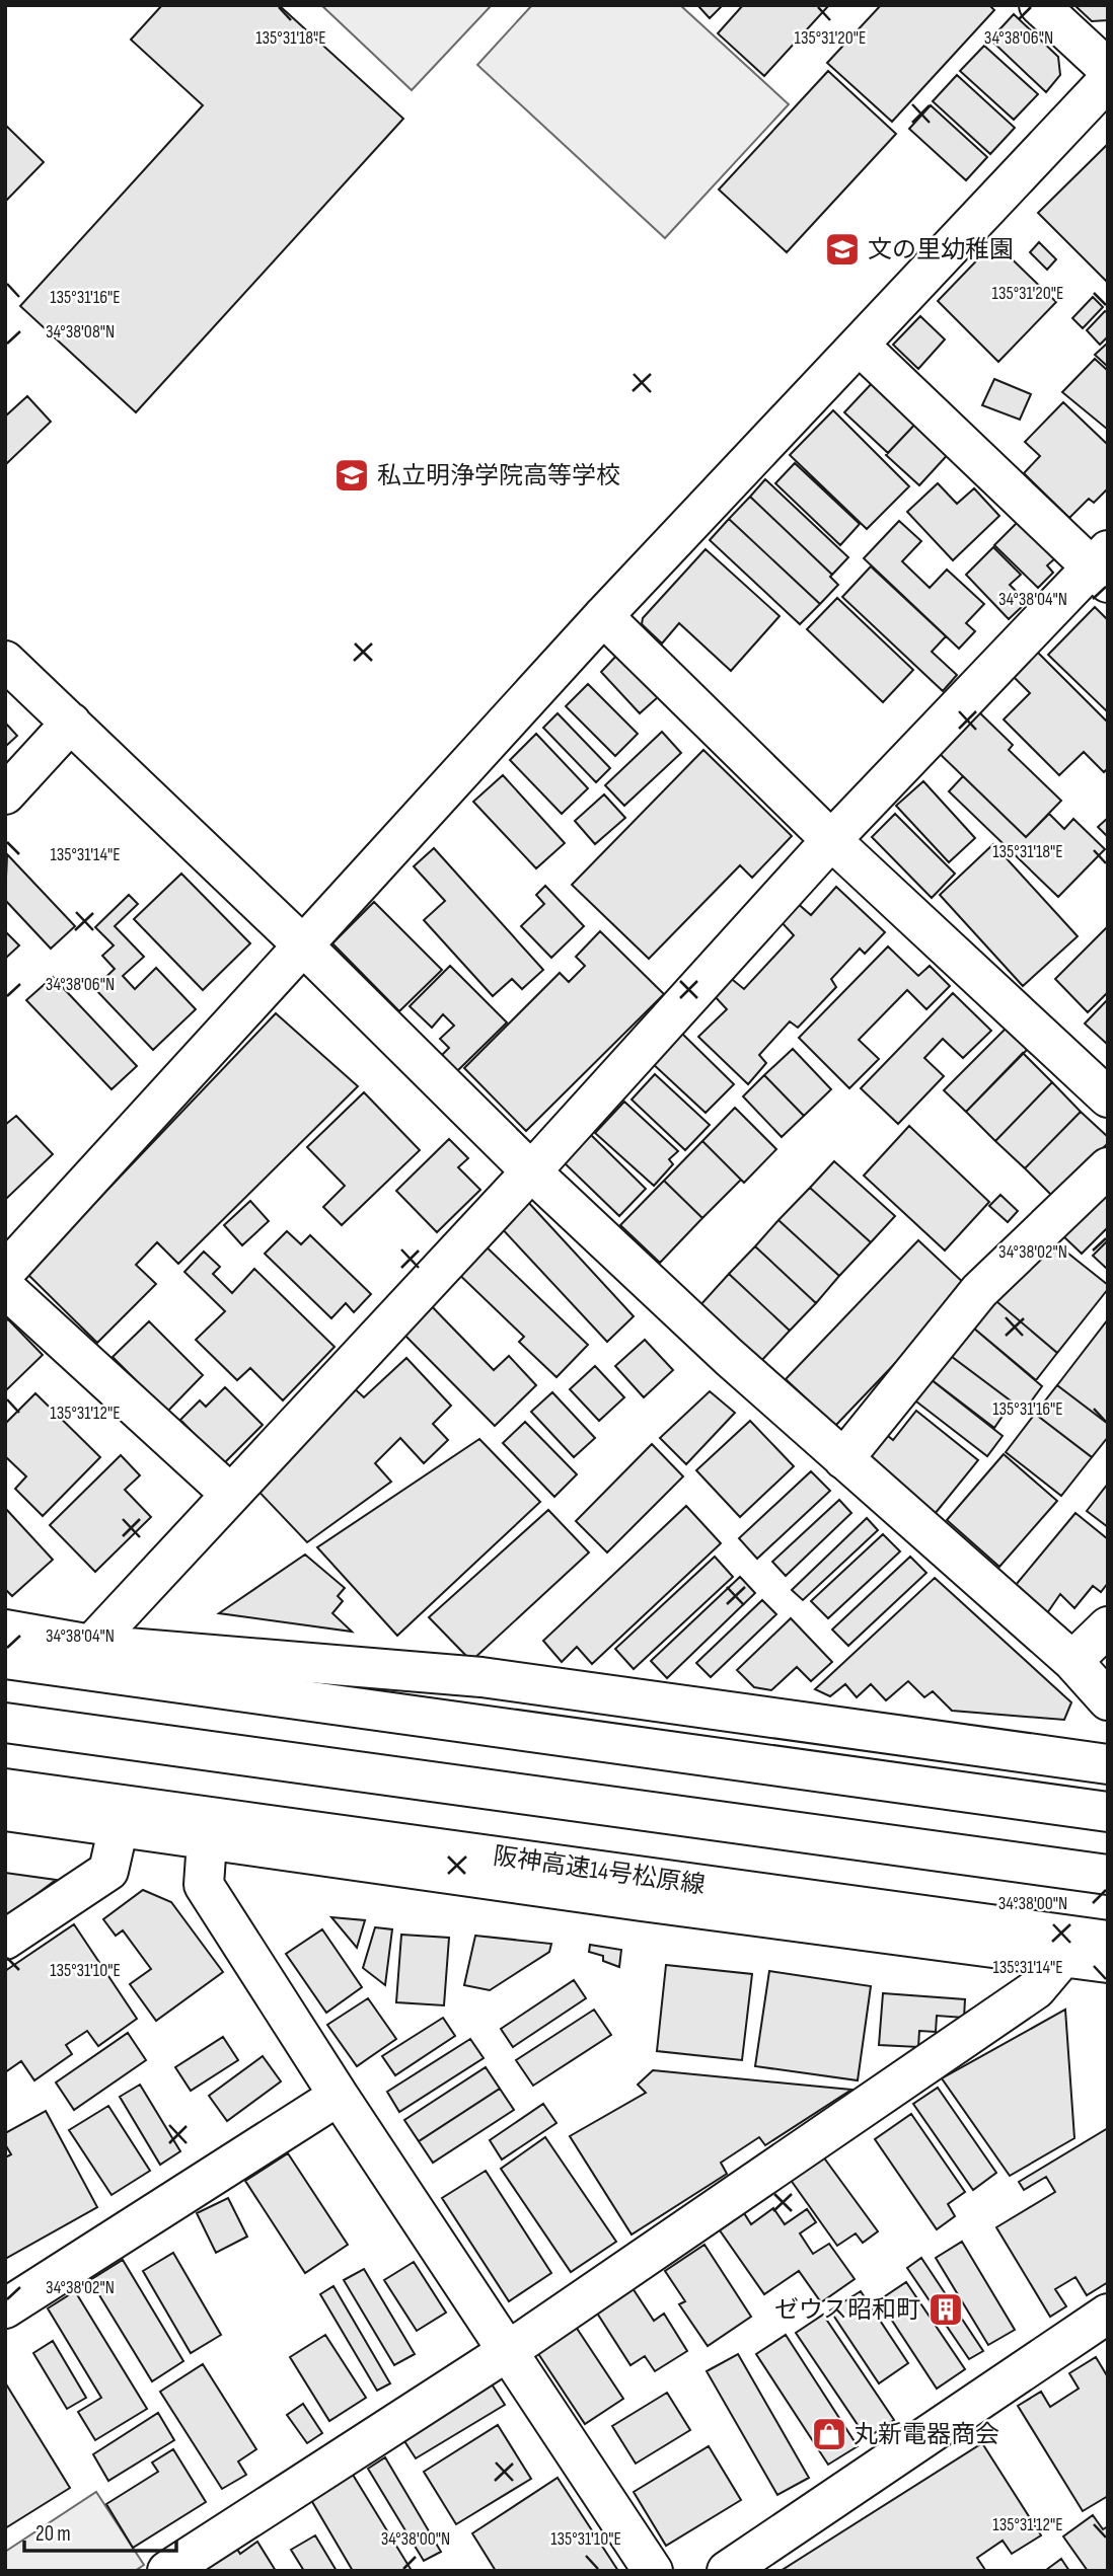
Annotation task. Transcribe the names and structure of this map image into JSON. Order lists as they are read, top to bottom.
{
  "streets": {
    "main road": ["阪神高速14号松原線"]
  },
  "places": {
    "school or university": ["文の里幼稚園", "私立明浄学院高等学校"],
    "building": ["ゼウス昭和町"],
    "shop": ["丸新電器商会"]
  },
  "scale_bar": "20 m",
  "coordinates": [
    "34°38'06\"N",
    "135°31'18\"E",
    "135°31'20\"E",
    "135°31'16\"E",
    "34°38'08\"N",
    "34°38'04\"N",
    "135°31'14\"E",
    "34°38'02\"N",
    "135°31'12\"E",
    "34°38'00\"N",
    "135°31'10\"E"
  ]
}
